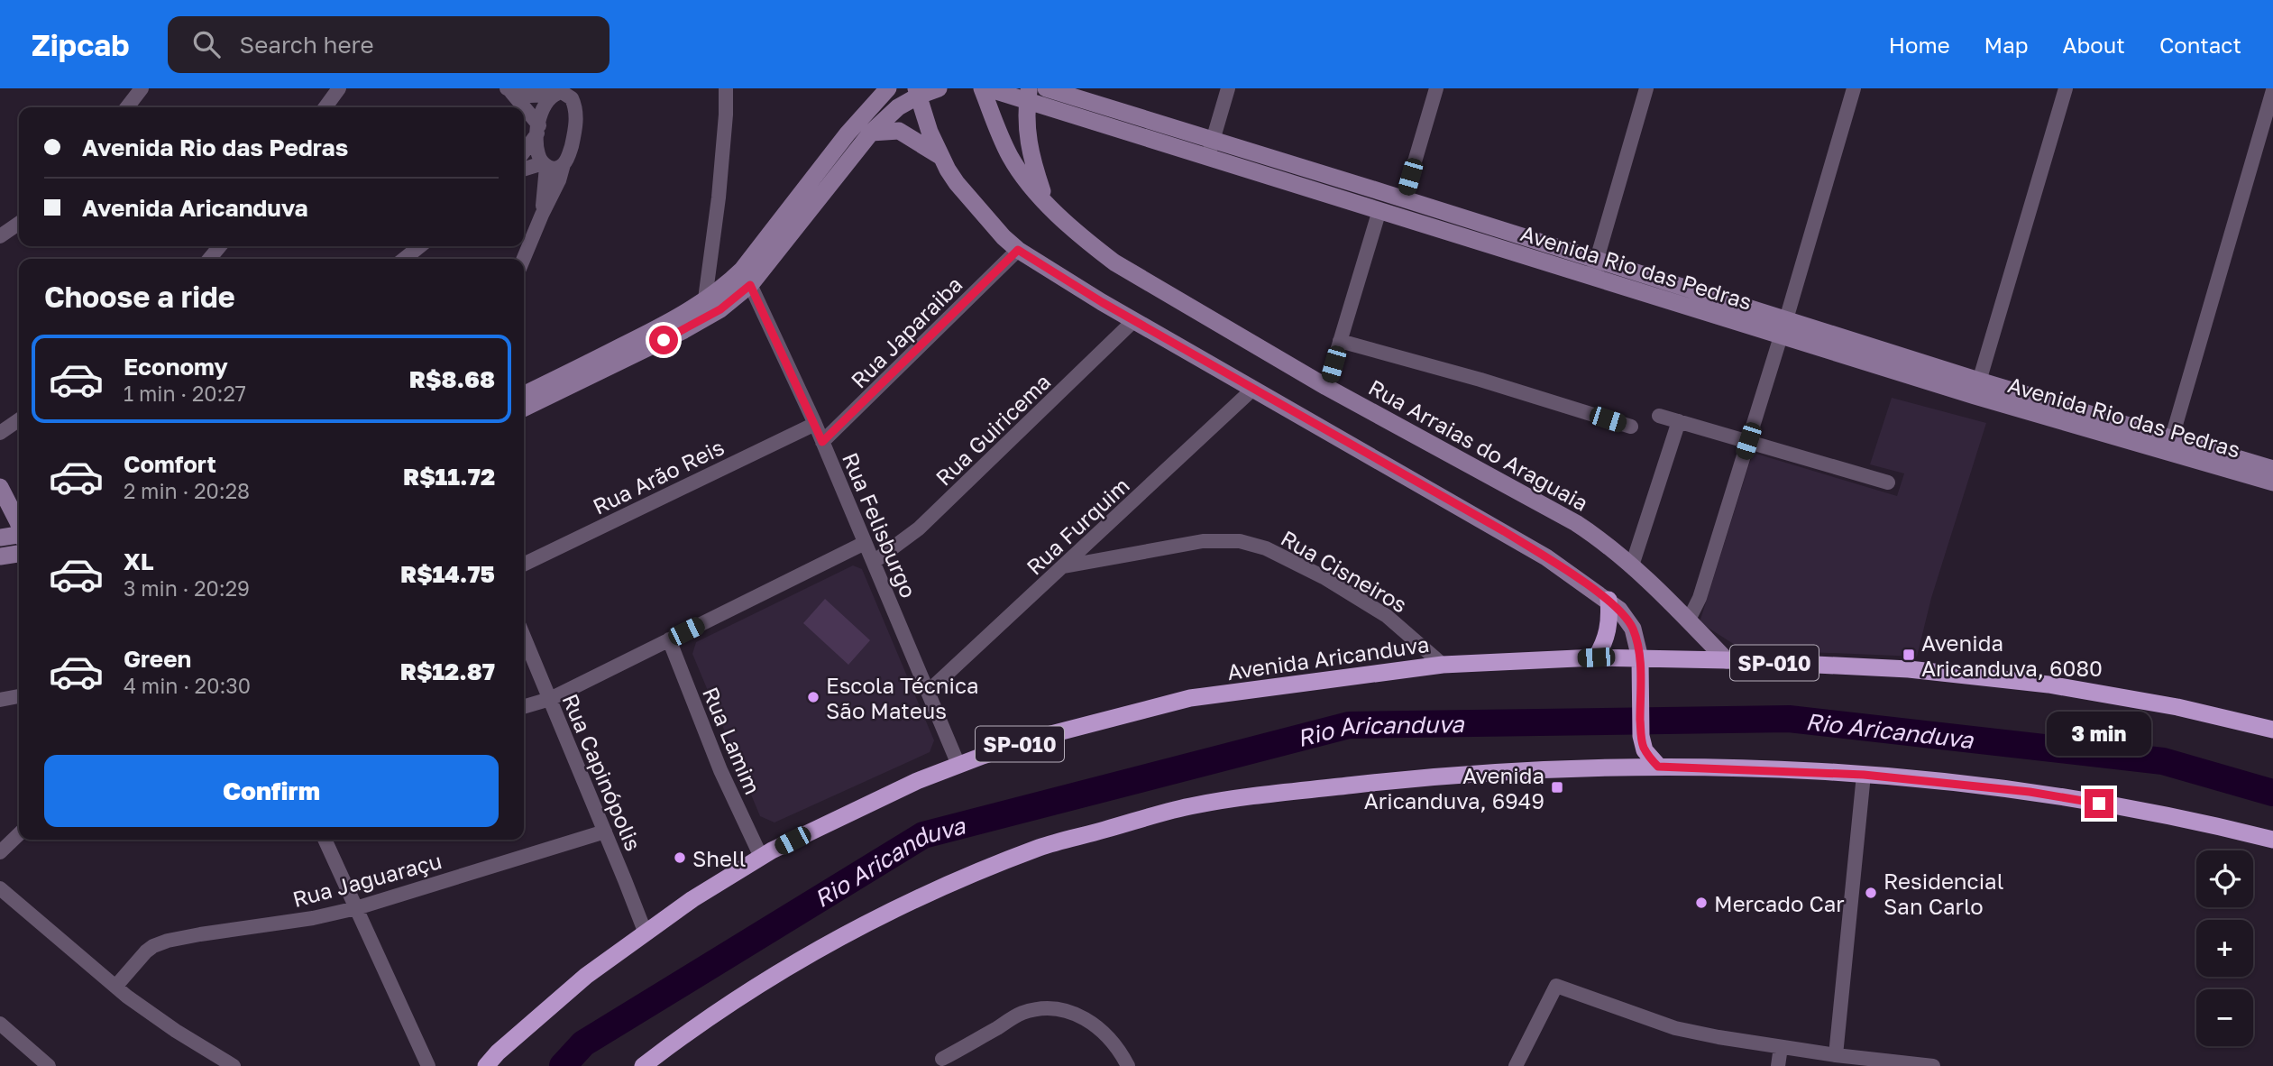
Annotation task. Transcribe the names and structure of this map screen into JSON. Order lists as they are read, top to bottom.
{
  "streets": {
    "highway": ["Avenida Aricanduva", "SP-010"],
    "main road": ["Avenida Rio das Pedras", "Rua Arraias do Araguaia"],
    "street": [
      "Rua Japaraiba",
      "Rua Guiricema",
      "Rua Arão Reis",
      "Rua Felisburgo",
      "Rua Furquim",
      "Rua Cisneiros",
      "Rua Lamim",
      "Rua Capinópolis",
      "Rua Jaguaraçu"
    ]
  },
  "crossings": [
    ["Rua Japaraiba", "Rua Felisburgo"],
    ["Rua Guiricema", "Rua Felisburgo"],
    ["Rua Arraias do Araguaia", "Avenida Aricanduva"],
    ["Rua Arão Reis", "Rua Felisburgo"],
    ["Rua Felisburgo", "Rua Furquim"],
    ["Rua Felisburgo", "Avenida Aricanduva"],
    ["Rua Furquim", "Rua Cisneiros"],
    ["Rua Cisneiros", "Avenida Aricanduva"],
    ["Avenida Aricanduva", "Rua Lamim"],
    ["Avenida Aricanduva", "Rua Capinópolis"],
    ["Rua Capinópolis", "Rua Jaguaraçu"]
  ],
  "water": ["Rio Aricanduva"],
  "places": {
    "transit": ["Avenida Aricanduva, 6080", "Avenida Aricanduva, 6949"],
    "other": [
      "Escola Técnica São Mateus",
      "Shell",
      "Residencial San Carlo",
      "Mercado Car"
    ]
  },
  "page": {
    "header": "Zipcab",
    "search": "Search here",
    "nav": [
      "Home",
      "Map",
      "About",
      "Contact"
    ],
    "banner": ["Avenida Rio das Pedras", "Avenida Aricanduva"],
    "heading": "Choose a ride",
    "list": [
      {
        "name": "Economy",
        "note": "1 min · 20:27",
        "value": "R$8.68"
      },
      {
        "name": "Comfort",
        "note": "2 min · 20:28",
        "value": "R$11.72"
      },
      {
        "name": "XL",
        "note": "3 min · 20:29",
        "value": "R$14.75"
      },
      {
        "name": "Green",
        "note": "4 min · 20:30",
        "value": "R$12.87"
      }
    ],
    "bubble": "3 min",
    "buttons": "Confirm",
    "map_buttons": ["+", "−"]
  }
}
